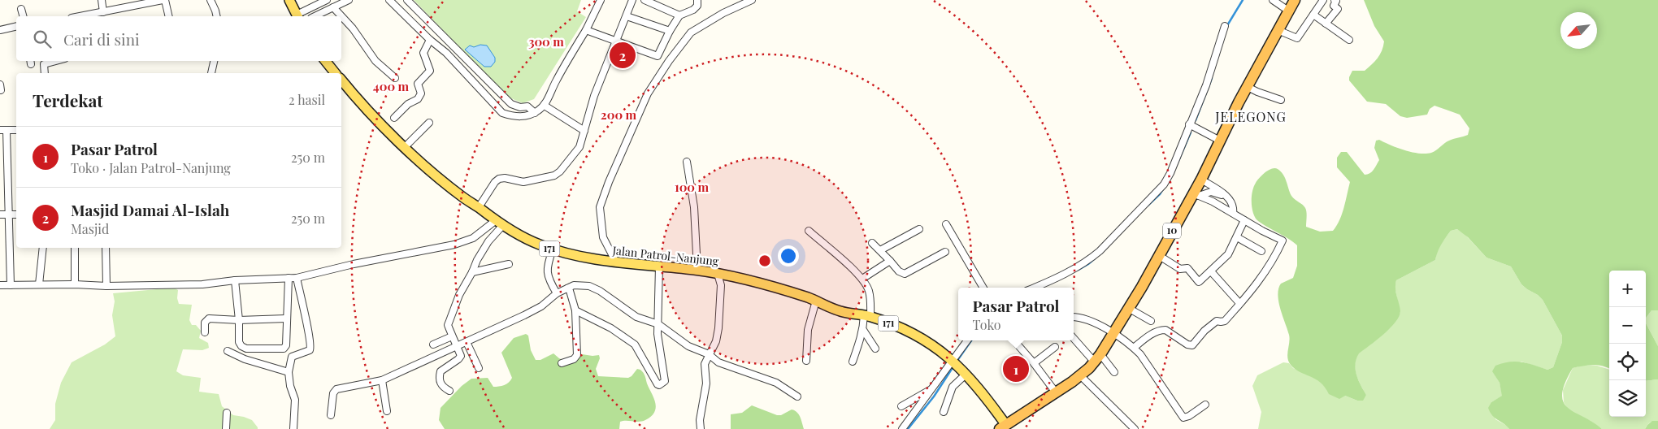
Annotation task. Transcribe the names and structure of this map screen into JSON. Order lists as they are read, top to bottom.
{
  "streets": {
    "highway": ["10"],
    "main road": ["171", "Jalan Patrol-Nanjung"]
  },
  "crossings": [
    ["10", "Jalan Patrol-Nanjung"]
  ],
  "districts": ["JELEGONG"],
  "north": "bottom left",
  "page": {
    "search": "Cari di sini",
    "pins": ["2", "1"],
    "heading": ["Terdekat", "2 hasil"],
    "list": [
      {
        "mark": "1",
        "name": "Pasar Patrol",
        "note": "Toko · Jalan Patrol-Nanjung",
        "value": "250 m"
      },
      {
        "mark": "2",
        "name": "Masjid Damai Al-Islah",
        "note": "Masjid",
        "value": "250 m"
      }
    ],
    "map_buttons": ["+", "−"],
    "popup": ["Pasar Patrol", "Toko"]
  },
  "rings": [
    "300 m",
    "400 m",
    "200 m",
    "100 m"
  ]
}
